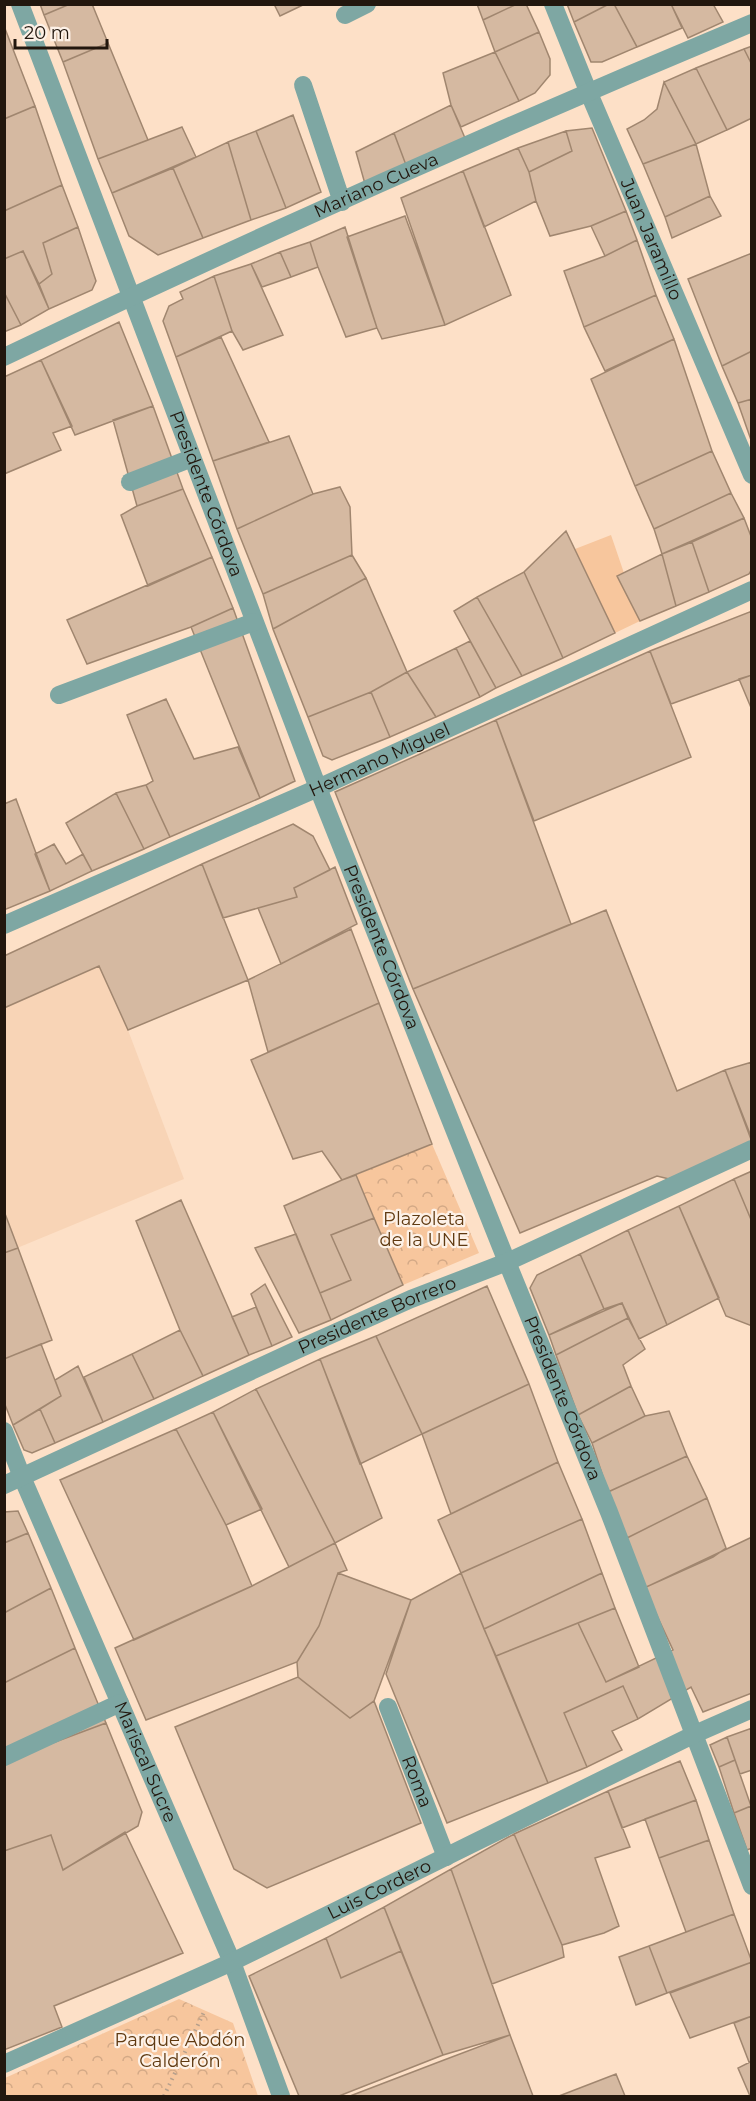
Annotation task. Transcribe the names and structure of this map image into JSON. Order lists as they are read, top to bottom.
{
  "streets": {
    "street": [
      "Mariano Cueva",
      "Juan Jaramillo",
      "Presidente Córdova",
      "Hermano Miguel",
      "Presidente Borrero",
      "Mariscal Sucre",
      "Roma",
      "Luis Cordero"
    ]
  },
  "crossings": [
    ["Mariano Cueva", "Juan Jaramillo"],
    ["Mariano Cueva", "Presidente Córdova"],
    ["Presidente Córdova", "Hermano Miguel"],
    ["Presidente Córdova", "Presidente Borrero"],
    ["Presidente Córdova", "Luis Cordero"],
    ["Presidente Borrero", "Mariscal Sucre"],
    ["Mariscal Sucre", "Luis Cordero"],
    ["Roma", "Luis Cordero"]
  ],
  "parks": ["Plazoleta de la UNE", "Parque Abdón Calderón"],
  "scale_bar": "20 m"
}
